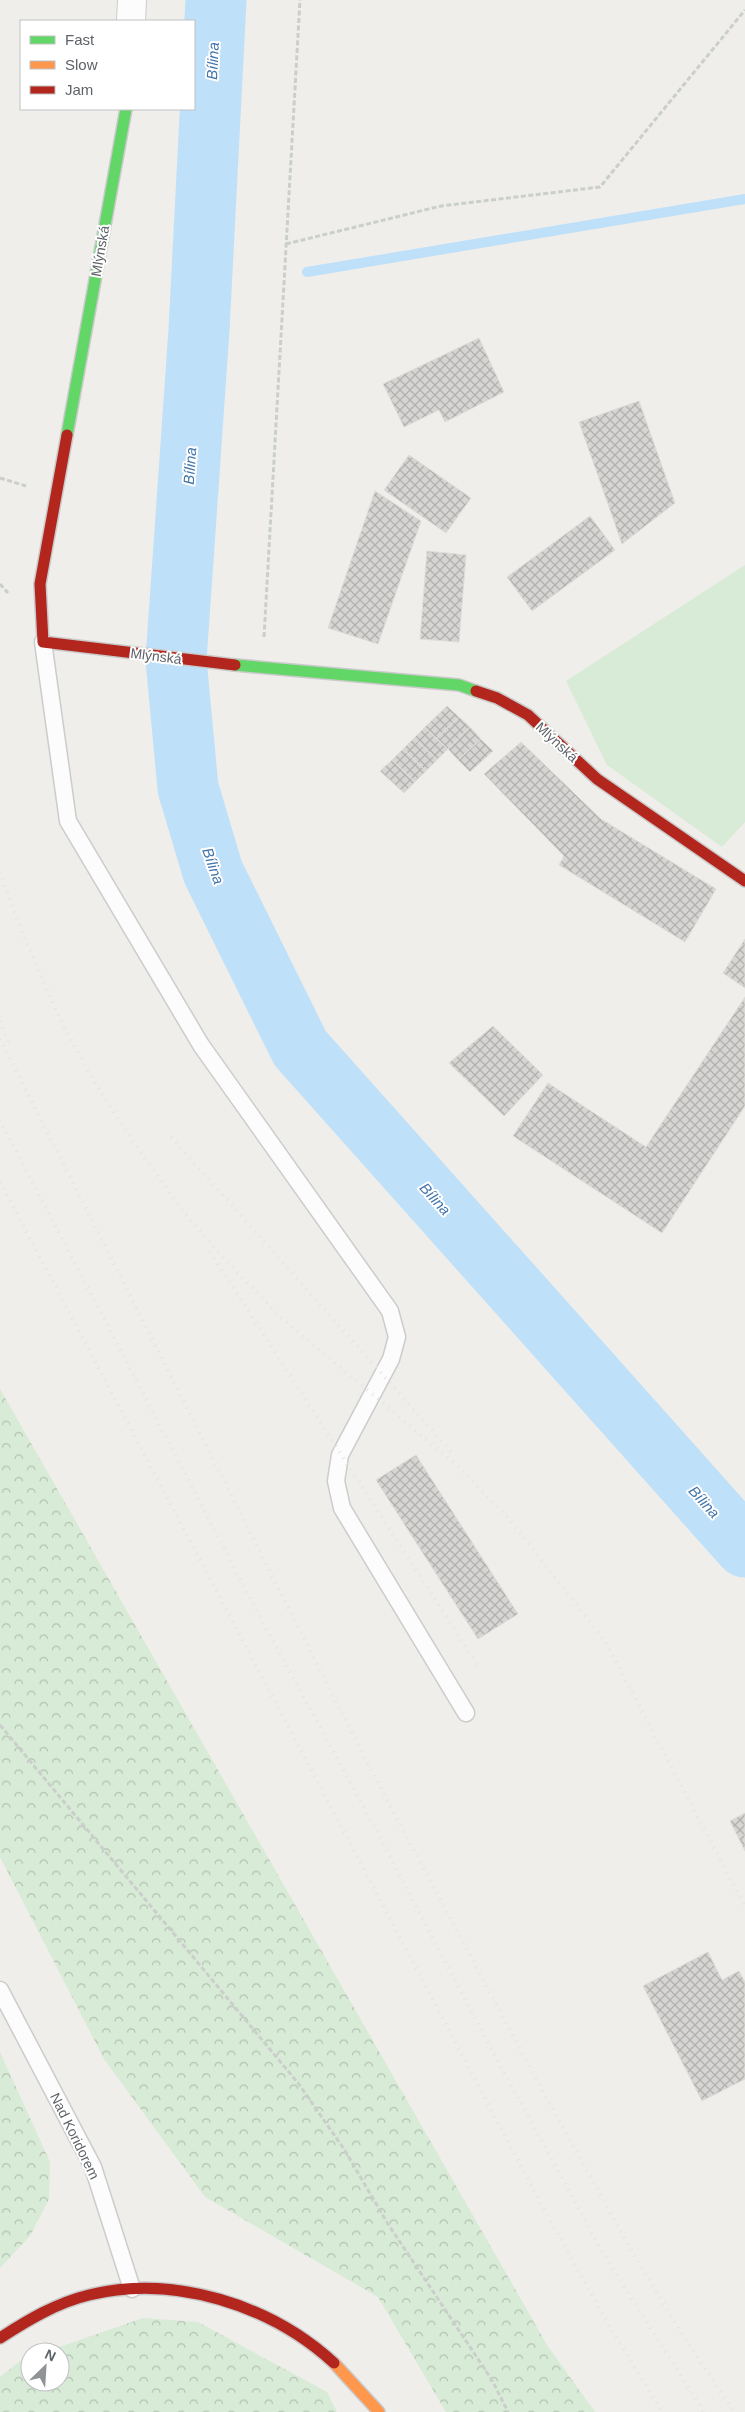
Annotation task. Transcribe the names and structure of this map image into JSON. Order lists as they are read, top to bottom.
{
  "streets": {
    "street": ["Mlýnská"],
    "lane": ["Nad Koridorem"]
  },
  "water": ["Bílina"],
  "legend": ["Fast", "Slow", "Jam"],
  "north": "top right"
}
